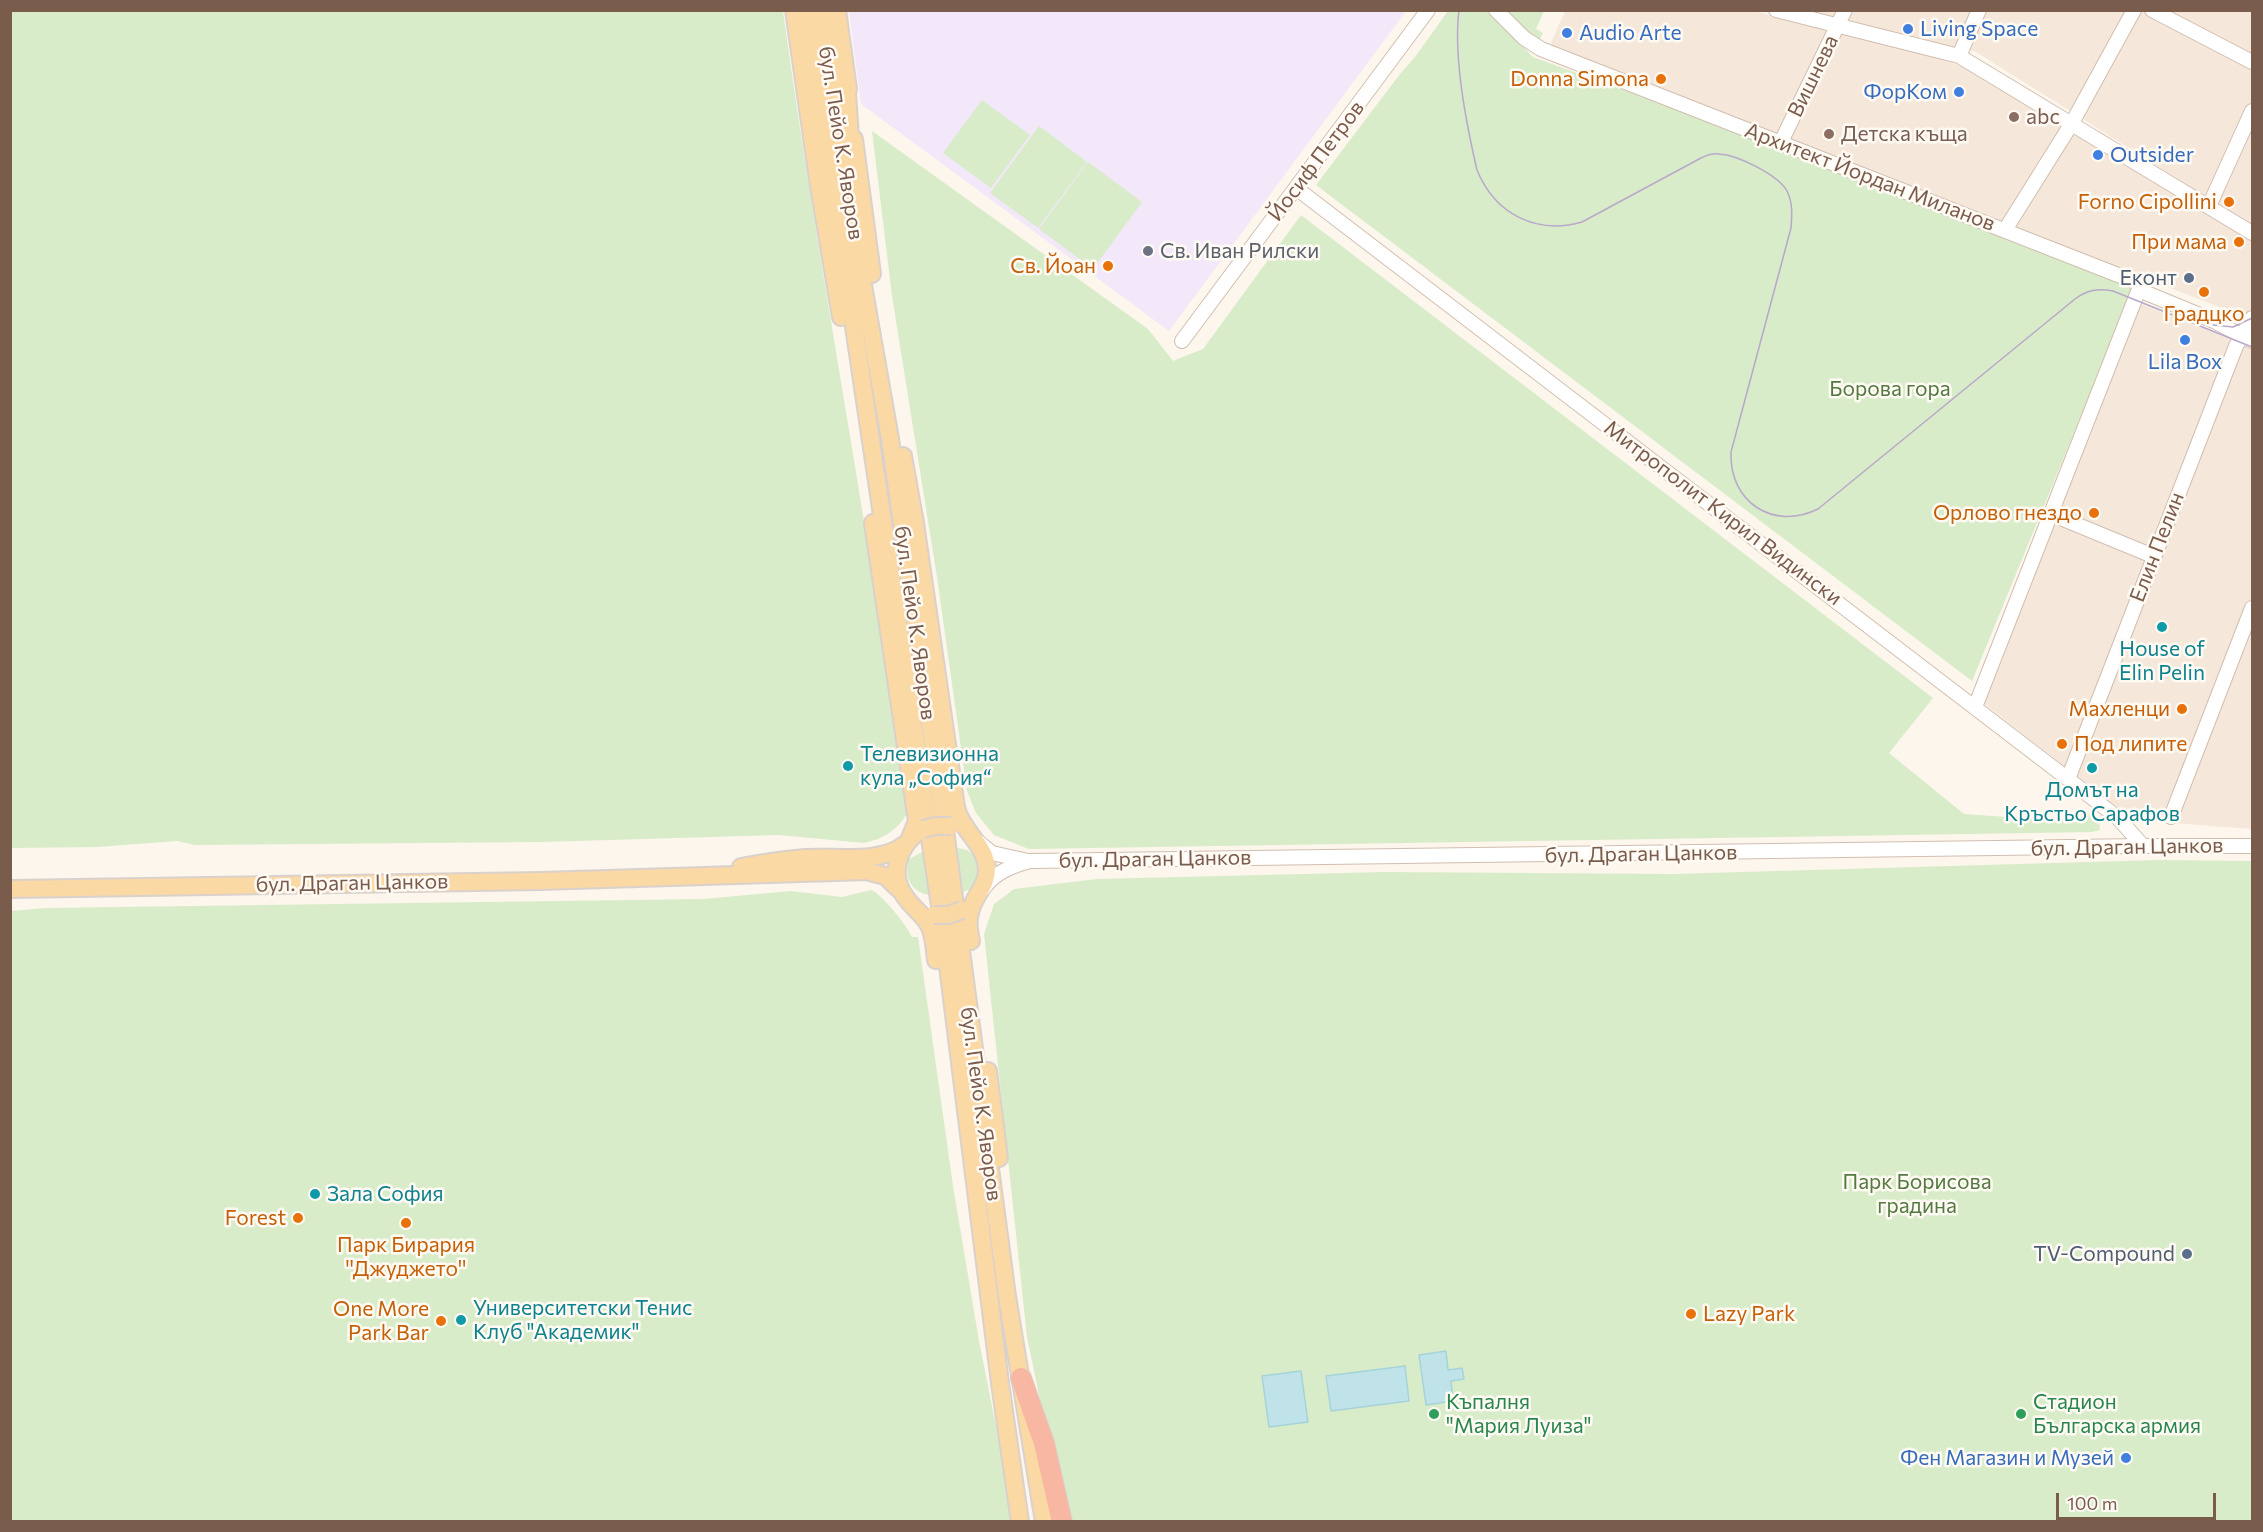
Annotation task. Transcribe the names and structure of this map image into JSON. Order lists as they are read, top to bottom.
{
  "streets": {
    "main road": ["бул. Пейо К. Яворов", "бул. Драган Цанков"],
    "street": [
      "Вишнева",
      "Йосиф Петров",
      "Архитект Йордан Миланов",
      "Митрополит Кирил Видински",
      "Елин Пелин"
    ]
  },
  "crossings": [
    ["Вишнева", "Архитект Йордан Миланов"],
    ["Йосиф Петров", "Митрополит Кирил Видински"],
    ["Архитект Йордан Миланов", "Елин Пелин"],
    ["Митрополит Кирил Видински", "Елин Пелин"],
    ["Митрополит Кирил Видински", "бул. Драган Цанков"]
  ],
  "parks": ["Борова гора", "Парк Борисова градина"],
  "places": [
    "Living Space",
    "Audio Arte",
    "Donna Simona",
    "ФорКом",
    "abc",
    "Детска къща",
    "Outsider",
    "Forno Cipollini",
    "При мама",
    "Св. Иван Рилски",
    "Св. Йоан",
    "Еконт",
    "Градцко",
    "Lila Box",
    "Орлово гнездо",
    "House of Elin Pelin",
    "Махленци",
    "Под липите",
    "Телевизионна кула „София“",
    "Домът на Кръстьо Сарафов",
    "Зала София",
    "Forest",
    "Парк Бирария ''Джуджето''",
    "TV-Compound",
    "Lazy Park",
    "Университетски Тенис Клуб \"Академик\"",
    "One More Park Bar",
    "Къпалня \"Мария Луиза\"",
    "Стадион Българска армия",
    "Фен Магазин и Музей"
  ],
  "scale_bar": "100 m"
}
